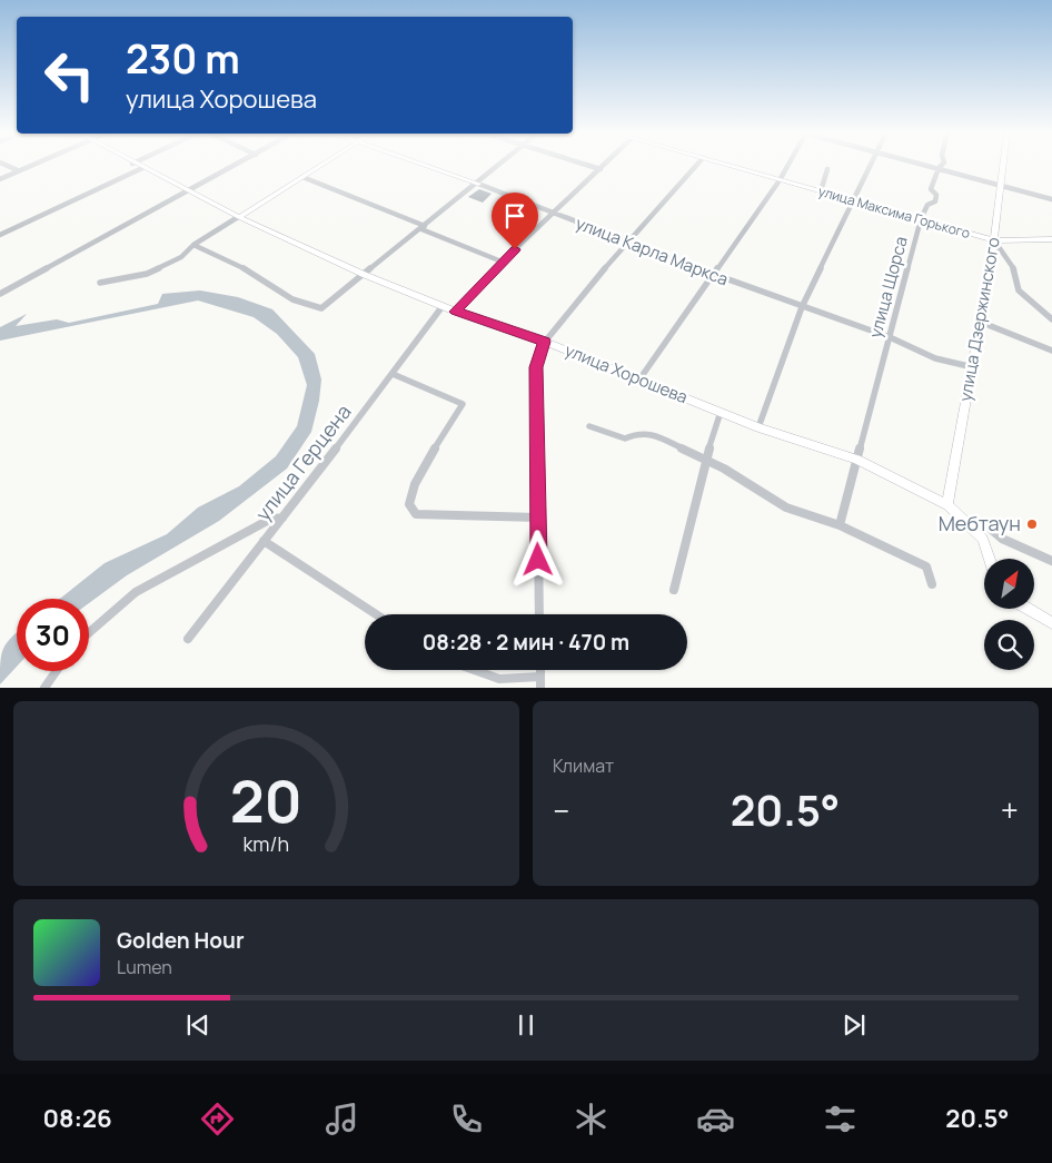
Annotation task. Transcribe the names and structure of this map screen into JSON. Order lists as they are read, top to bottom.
{
  "streets": {
    "street": [
      "улица Максима Горького",
      "улица Карла Маркса",
      "улица Щорса",
      "улица Дзержинского",
      "улица Хорошева",
      "улица Герцена"
    ]
  },
  "crossings": [
    ["улица Максима Горького", "улица Щорса"],
    ["улица Максима Горького", "улица Дзержинского"],
    ["улица Карла Маркса", "улица Щорса"],
    ["улица Карла Маркса", "улица Дзержинского"],
    ["улица Щорса", "улица Хорошева"],
    ["улица Дзержинского", "улица Хорошева"],
    ["улица Хорошева", "улица Герцена"]
  ],
  "places": ["Мебтаун"],
  "north": "top right",
  "page": {
    "turn": ["230 m", "улица Хорошева"],
    "limit": "30",
    "trip": "08:28 · 2 мин · 470 m",
    "tile": "Климат",
    "heat": ["−", "20.5°", "+"],
    "song": ["Golden Hour", "Lumen"],
    "tabs": ["08:26", "20.5°"],
    "gauge": ["20", "km/h"]
  }
}
